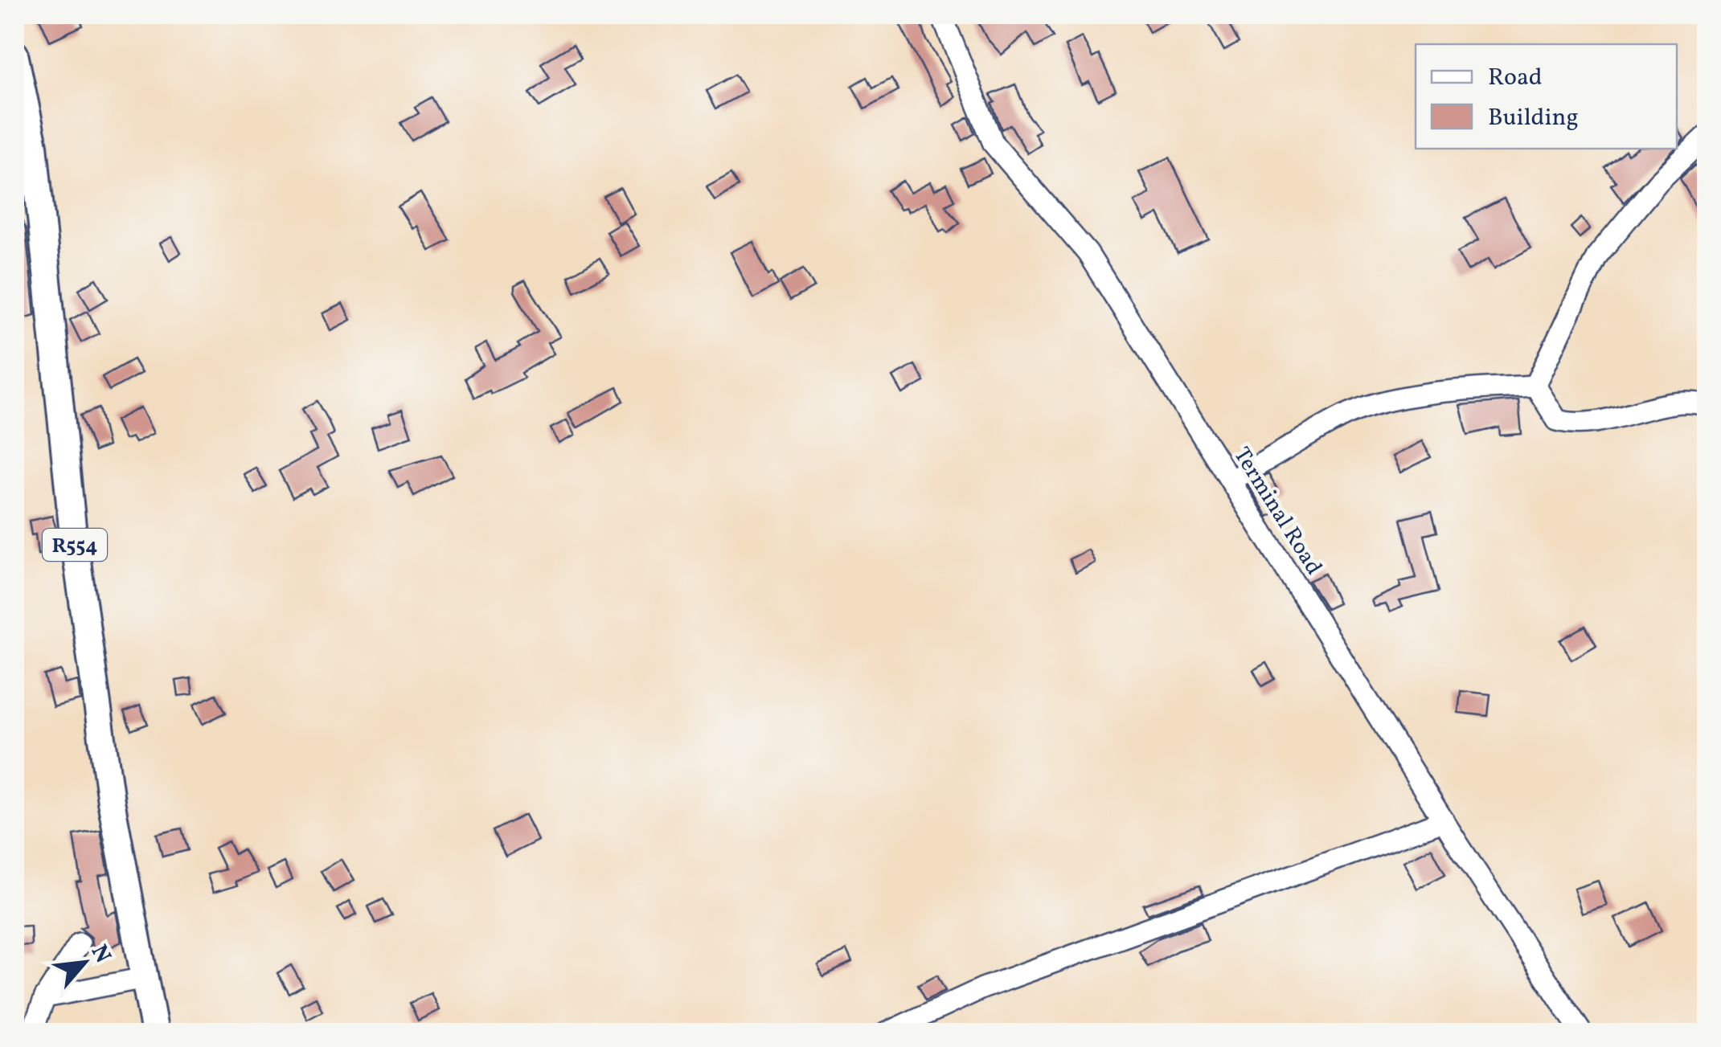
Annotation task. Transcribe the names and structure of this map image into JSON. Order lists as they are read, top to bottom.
{
  "streets": {
    "main road": ["R554"],
    "street": ["Terminal Road"]
  },
  "legend": ["Road", "Building"],
  "north": "top right"
}
